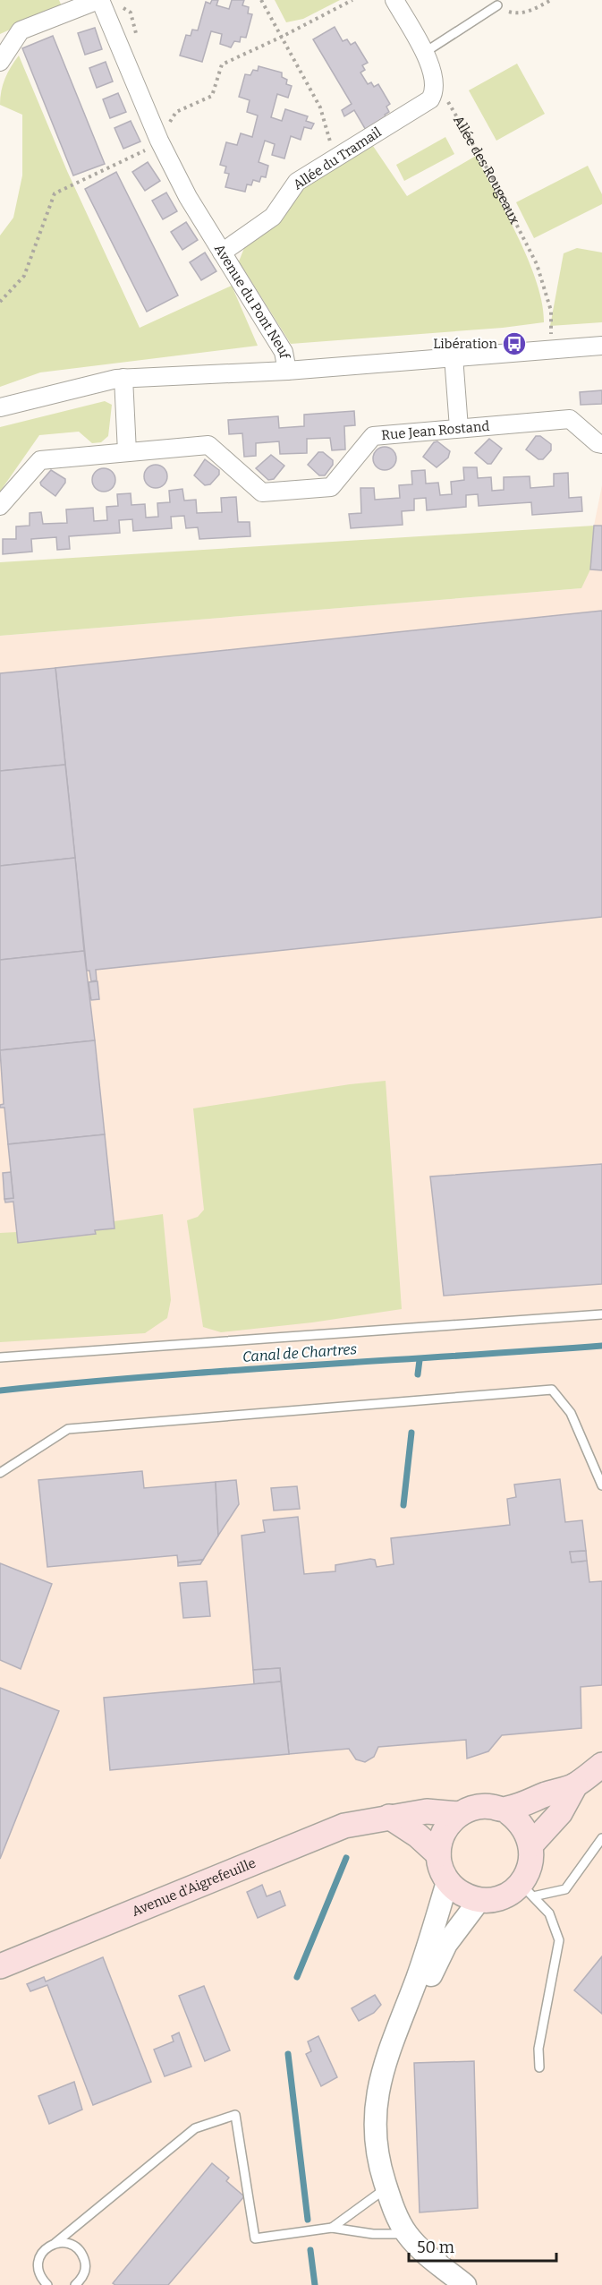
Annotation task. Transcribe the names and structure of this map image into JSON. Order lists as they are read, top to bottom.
{
  "streets": {
    "main road": ["Avenue d'Aigrefeuille"],
    "street": ["Allée du Tramail", "Avenue du Pont Neuf", "Rue Jean Rostand"],
    "path": ["Allée des Rougeaux"]
  },
  "crossings": [
    ["Allée du Tramail", "Allée des Rougeaux"],
    ["Allée du Tramail", "Avenue du Pont Neuf"]
  ],
  "water": ["Canal de Chartres"],
  "places": {
    "bus stop": ["Libération"]
  },
  "scale_bar": "50 m"
}
